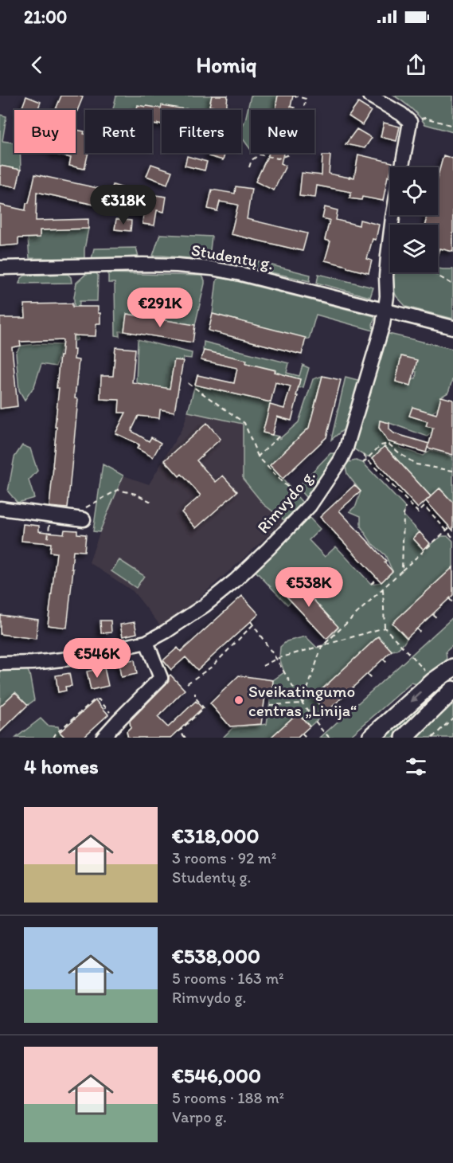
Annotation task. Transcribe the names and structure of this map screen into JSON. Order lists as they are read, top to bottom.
{
  "streets": {
    "street": ["Studentų g.", "Rimvydo g."]
  },
  "crossings": [
    ["Studentų g.", "Rimvydo g."]
  ],
  "places": ["Sveikatingumo centras „Linija“"],
  "page": {
    "status": "21:00",
    "header": "Homiq",
    "chip": [
      "Buy",
      "Rent",
      "Filters",
      "New"
    ],
    "price": [
      "€318K",
      "€291K",
      "€538K",
      "€546K"
    ],
    "heading": "4 homes",
    "list": [
      {
        "name": "€318,000",
        "note": "3 rooms · 92 m² · Studentų g."
      },
      {
        "name": "€538,000",
        "note": "5 rooms · 163 m² · Rimvydo g."
      },
      {
        "name": "€546,000",
        "note": "5 rooms · 188 m² · Varpo g."
      }
    ]
  }
}
